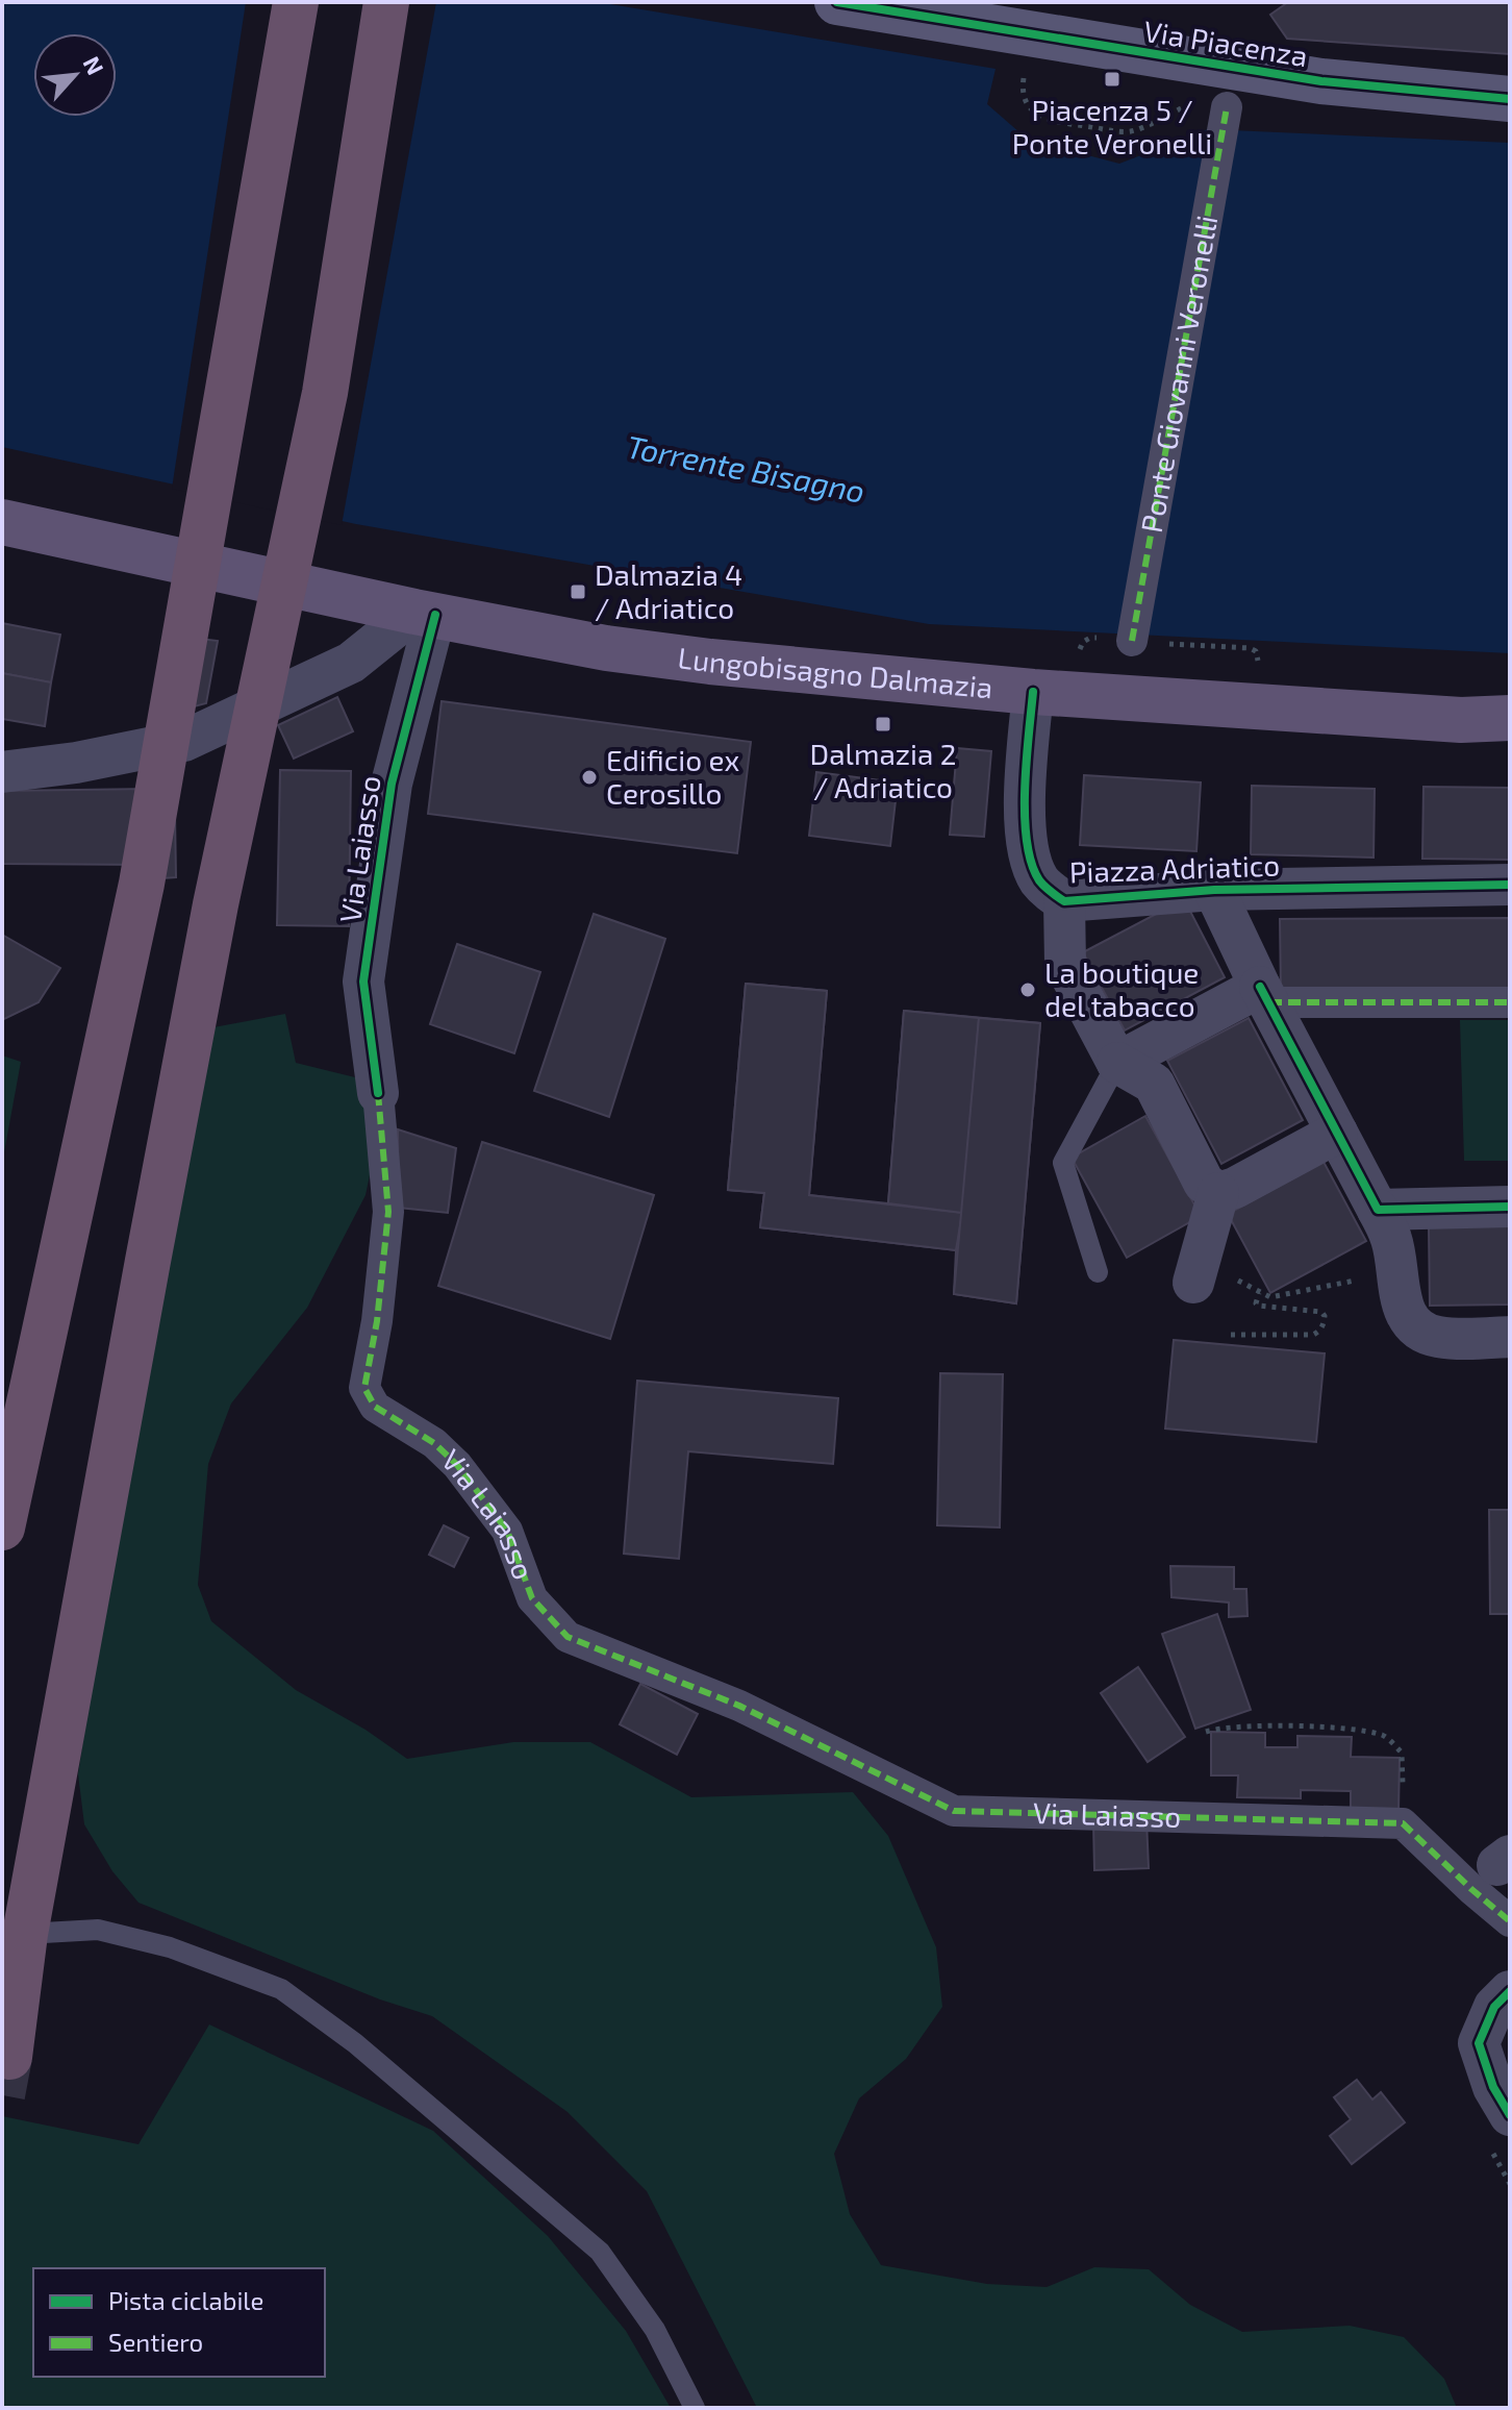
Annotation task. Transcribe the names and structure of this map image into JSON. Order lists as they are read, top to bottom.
{
  "streets": {
    "main road": ["Via Piacenza", "Lungobisagno Dalmazia"],
    "street": ["Ponte Giovanni Veronelli", "Via Laiasso", "Piazza Adriatico"]
  },
  "crossings": [
    ["Lungobisagno Dalmazia", "Via Laiasso"],
    ["Lungobisagno Dalmazia", "Piazza Adriatico"]
  ],
  "water": ["Torrente Bisagno"],
  "places": {
    "transit": ["Piacenza 5 / Ponte Veronelli", "Dalmazia 4 / Adriatico", "Dalmazia 2 / Adriatico"],
    "other": ["Edificio ex Cerosillo", "La boutique del tabacco"]
  },
  "legend": ["Pista ciclabile", "Sentiero"],
  "north": "top right"
}
